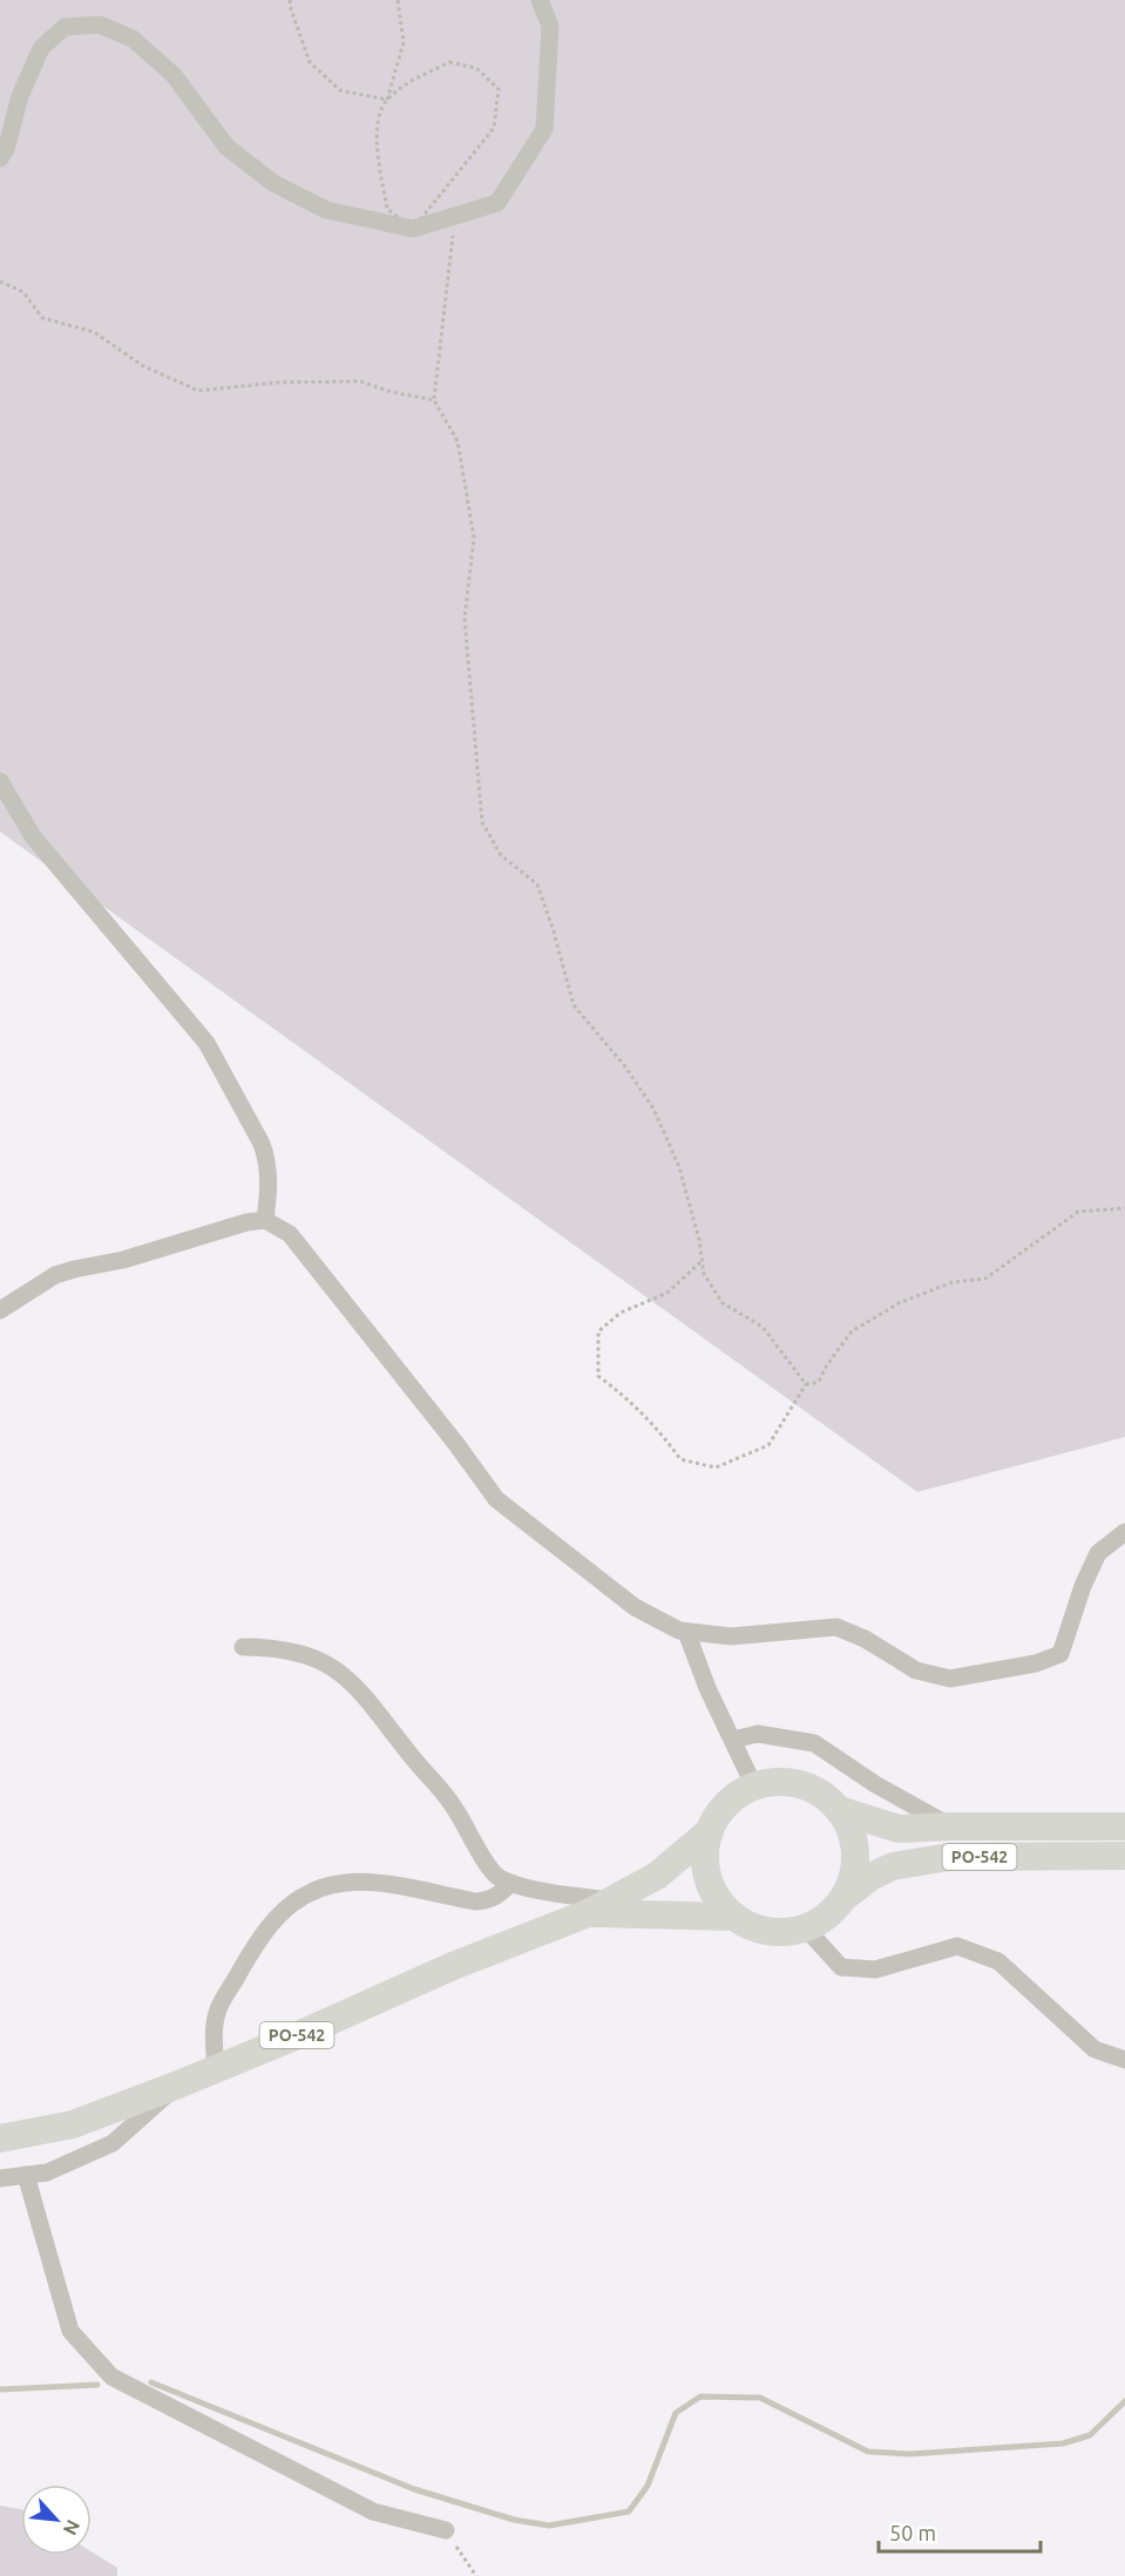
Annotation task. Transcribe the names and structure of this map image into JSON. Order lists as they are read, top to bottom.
{
  "streets": {
    "main road": ["PO-542"]
  },
  "scale_bar": "50 m",
  "north": "bottom right"
}
